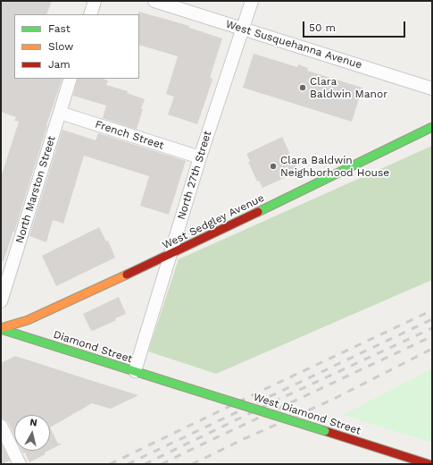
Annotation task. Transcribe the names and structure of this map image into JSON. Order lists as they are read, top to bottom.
{
  "streets": {
    "street": [
      "West Susquehanna Avenue",
      "French Street",
      "North 27th Street",
      "North Marston Street",
      "West Sedgley Avenue",
      "Diamond Street",
      "West Diamond Street"
    ]
  },
  "crossings": [
    ["West Susquehanna Avenue", "North 27th Street"],
    ["French Street", "North 27th Street"],
    ["French Street", "North Marston Street"],
    ["North 27th Street", "West Sedgley Avenue"],
    ["North 27th Street", "Diamond Street"],
    ["West Sedgley Avenue", "Diamond Street"],
    ["Diamond Street", "West Diamond Street"]
  ],
  "places": ["Clara Baldwin Manor", "Clara Baldwin Neighborhood House"],
  "legend": ["Fast", "Slow", "Jam"],
  "scale_bar": "50 m",
  "north": "top"
}
